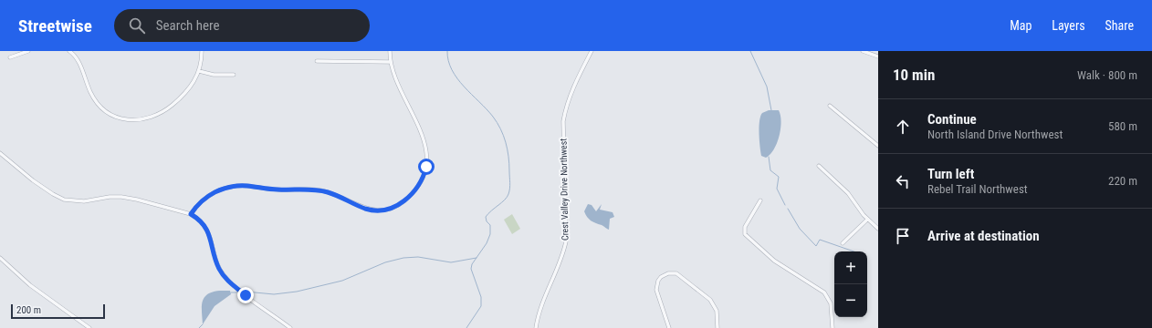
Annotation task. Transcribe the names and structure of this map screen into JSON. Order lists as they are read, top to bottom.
{
  "streets": {
    "street": ["Crest Valley Drive Northwest"]
  },
  "scale_bar": "200 m",
  "page": {
    "header": "Streetwise",
    "search": "Search here",
    "nav": ["Map", "Layers", "Share"],
    "heading": ["10 min", "Walk · 800 m"],
    "list": [
      ["Continue", "North Island Drive Northwest", "580 m"],
      ["Turn left", "Rebel Trail Northwest", "220 m"],
      "Arrive at destination"
    ],
    "map_buttons": ["+", "−"],
    "scale": "200 m"
  }
}
